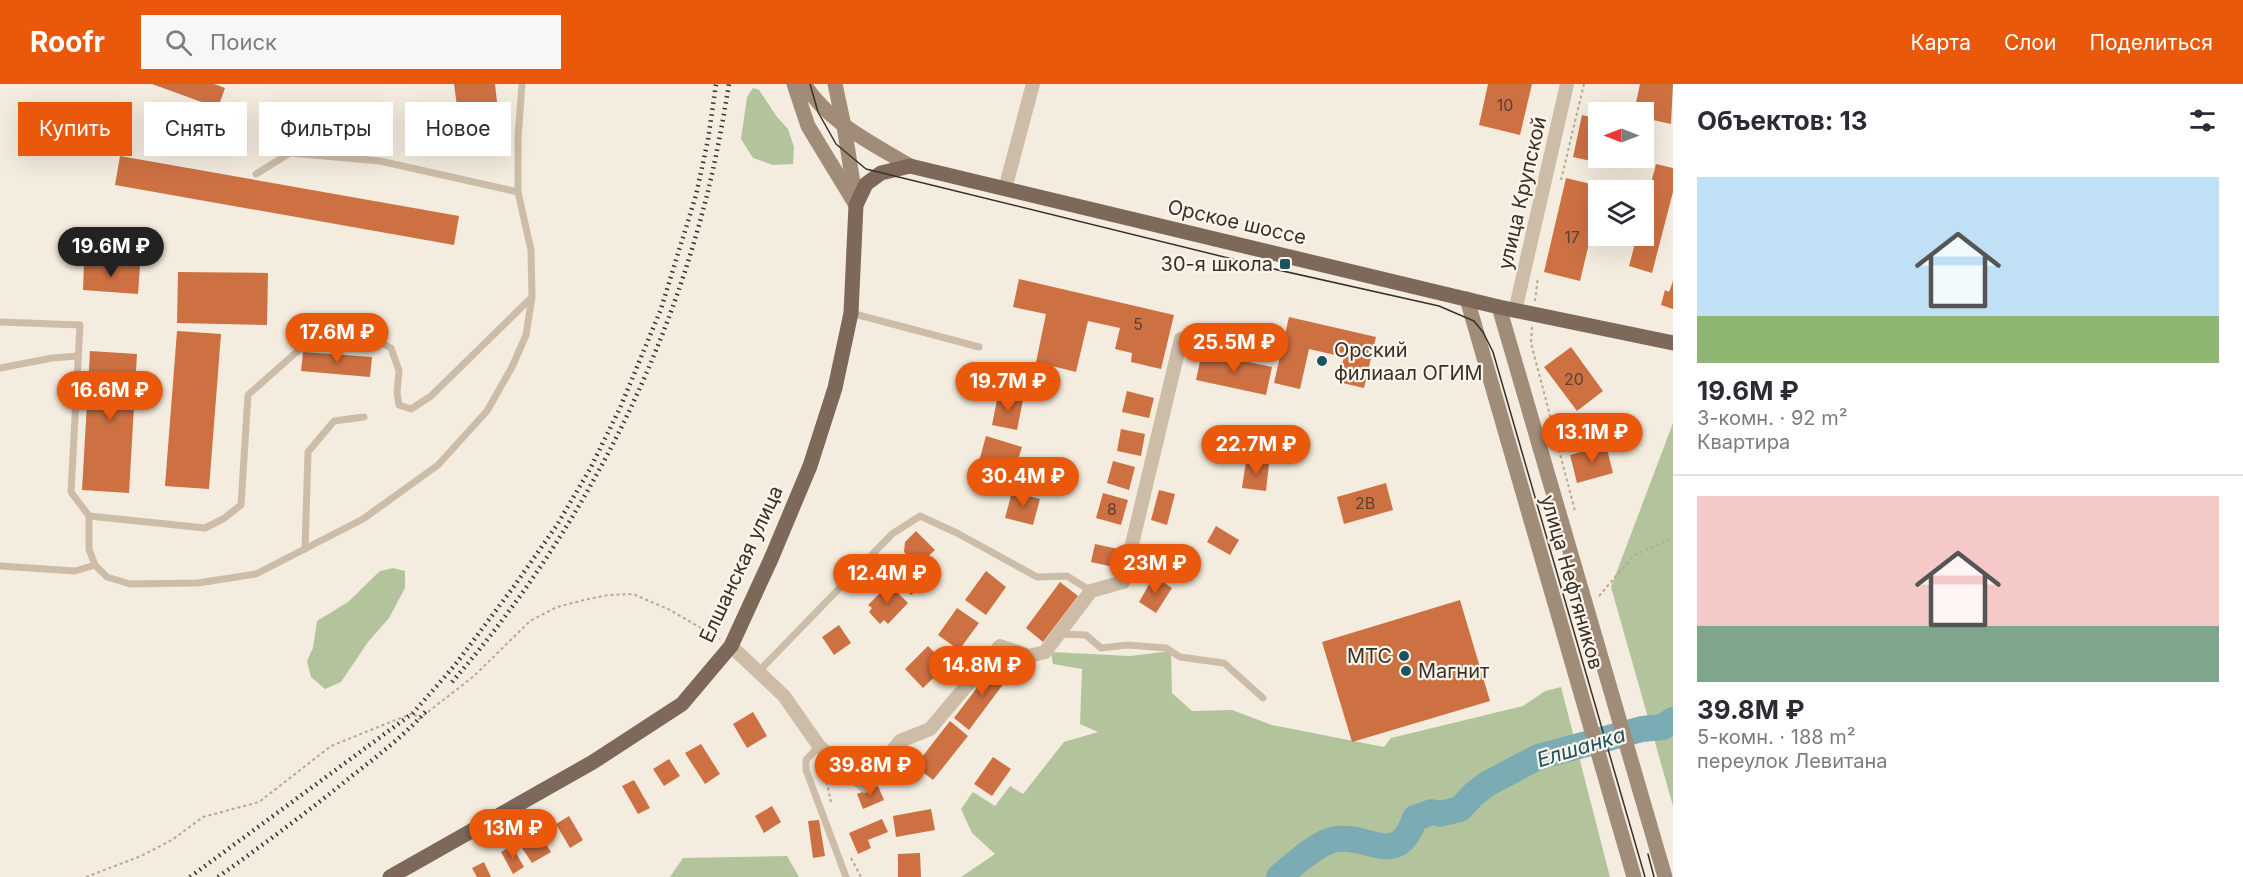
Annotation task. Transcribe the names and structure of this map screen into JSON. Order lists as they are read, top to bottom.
{
  "streets": {
    "main road": ["Орское шоссе", "Елшанская улица", "улица Нефтяников"],
    "street": ["улица Крупской"]
  },
  "crossings": [
    ["улица Крупской", "Орское шоссе"],
    ["Орское шоссе", "улица Нефтяников"]
  ],
  "water": ["Елшанка"],
  "places": {
    "transit": ["30-я школа"],
    "other": ["Орский филиаал ОГИМ", "МТС", "Магнит"]
  },
  "house_numbers": [
    "10",
    "17",
    "5",
    "20",
    "2В",
    "8"
  ],
  "north": "left",
  "page": {
    "header": "Roofr",
    "search": "Поиск",
    "nav": ["Карта", "Слои", "Поделиться"],
    "heading": "Объектов: 13",
    "chip": [
      "Купить",
      "Снять",
      "Фильтры",
      "Новое"
    ],
    "list": [
      {
        "name": "19.6M ₽",
        "note": "3-комн. · 92 m² · Квартира"
      },
      {
        "name": "39.8M ₽",
        "note": "5-комн. · 188 m² · переулок Левитана"
      }
    ],
    "price": [
      "19.6M ₽",
      "17.6M ₽",
      "25.5M ₽",
      "19.7M ₽",
      "16.6M ₽",
      "13.1M ₽",
      "22.7M ₽",
      "30.4M ₽",
      "23M ₽",
      "12.4M ₽",
      "14.8M ₽",
      "39.8M ₽",
      "13M ₽"
    ]
  }
}
